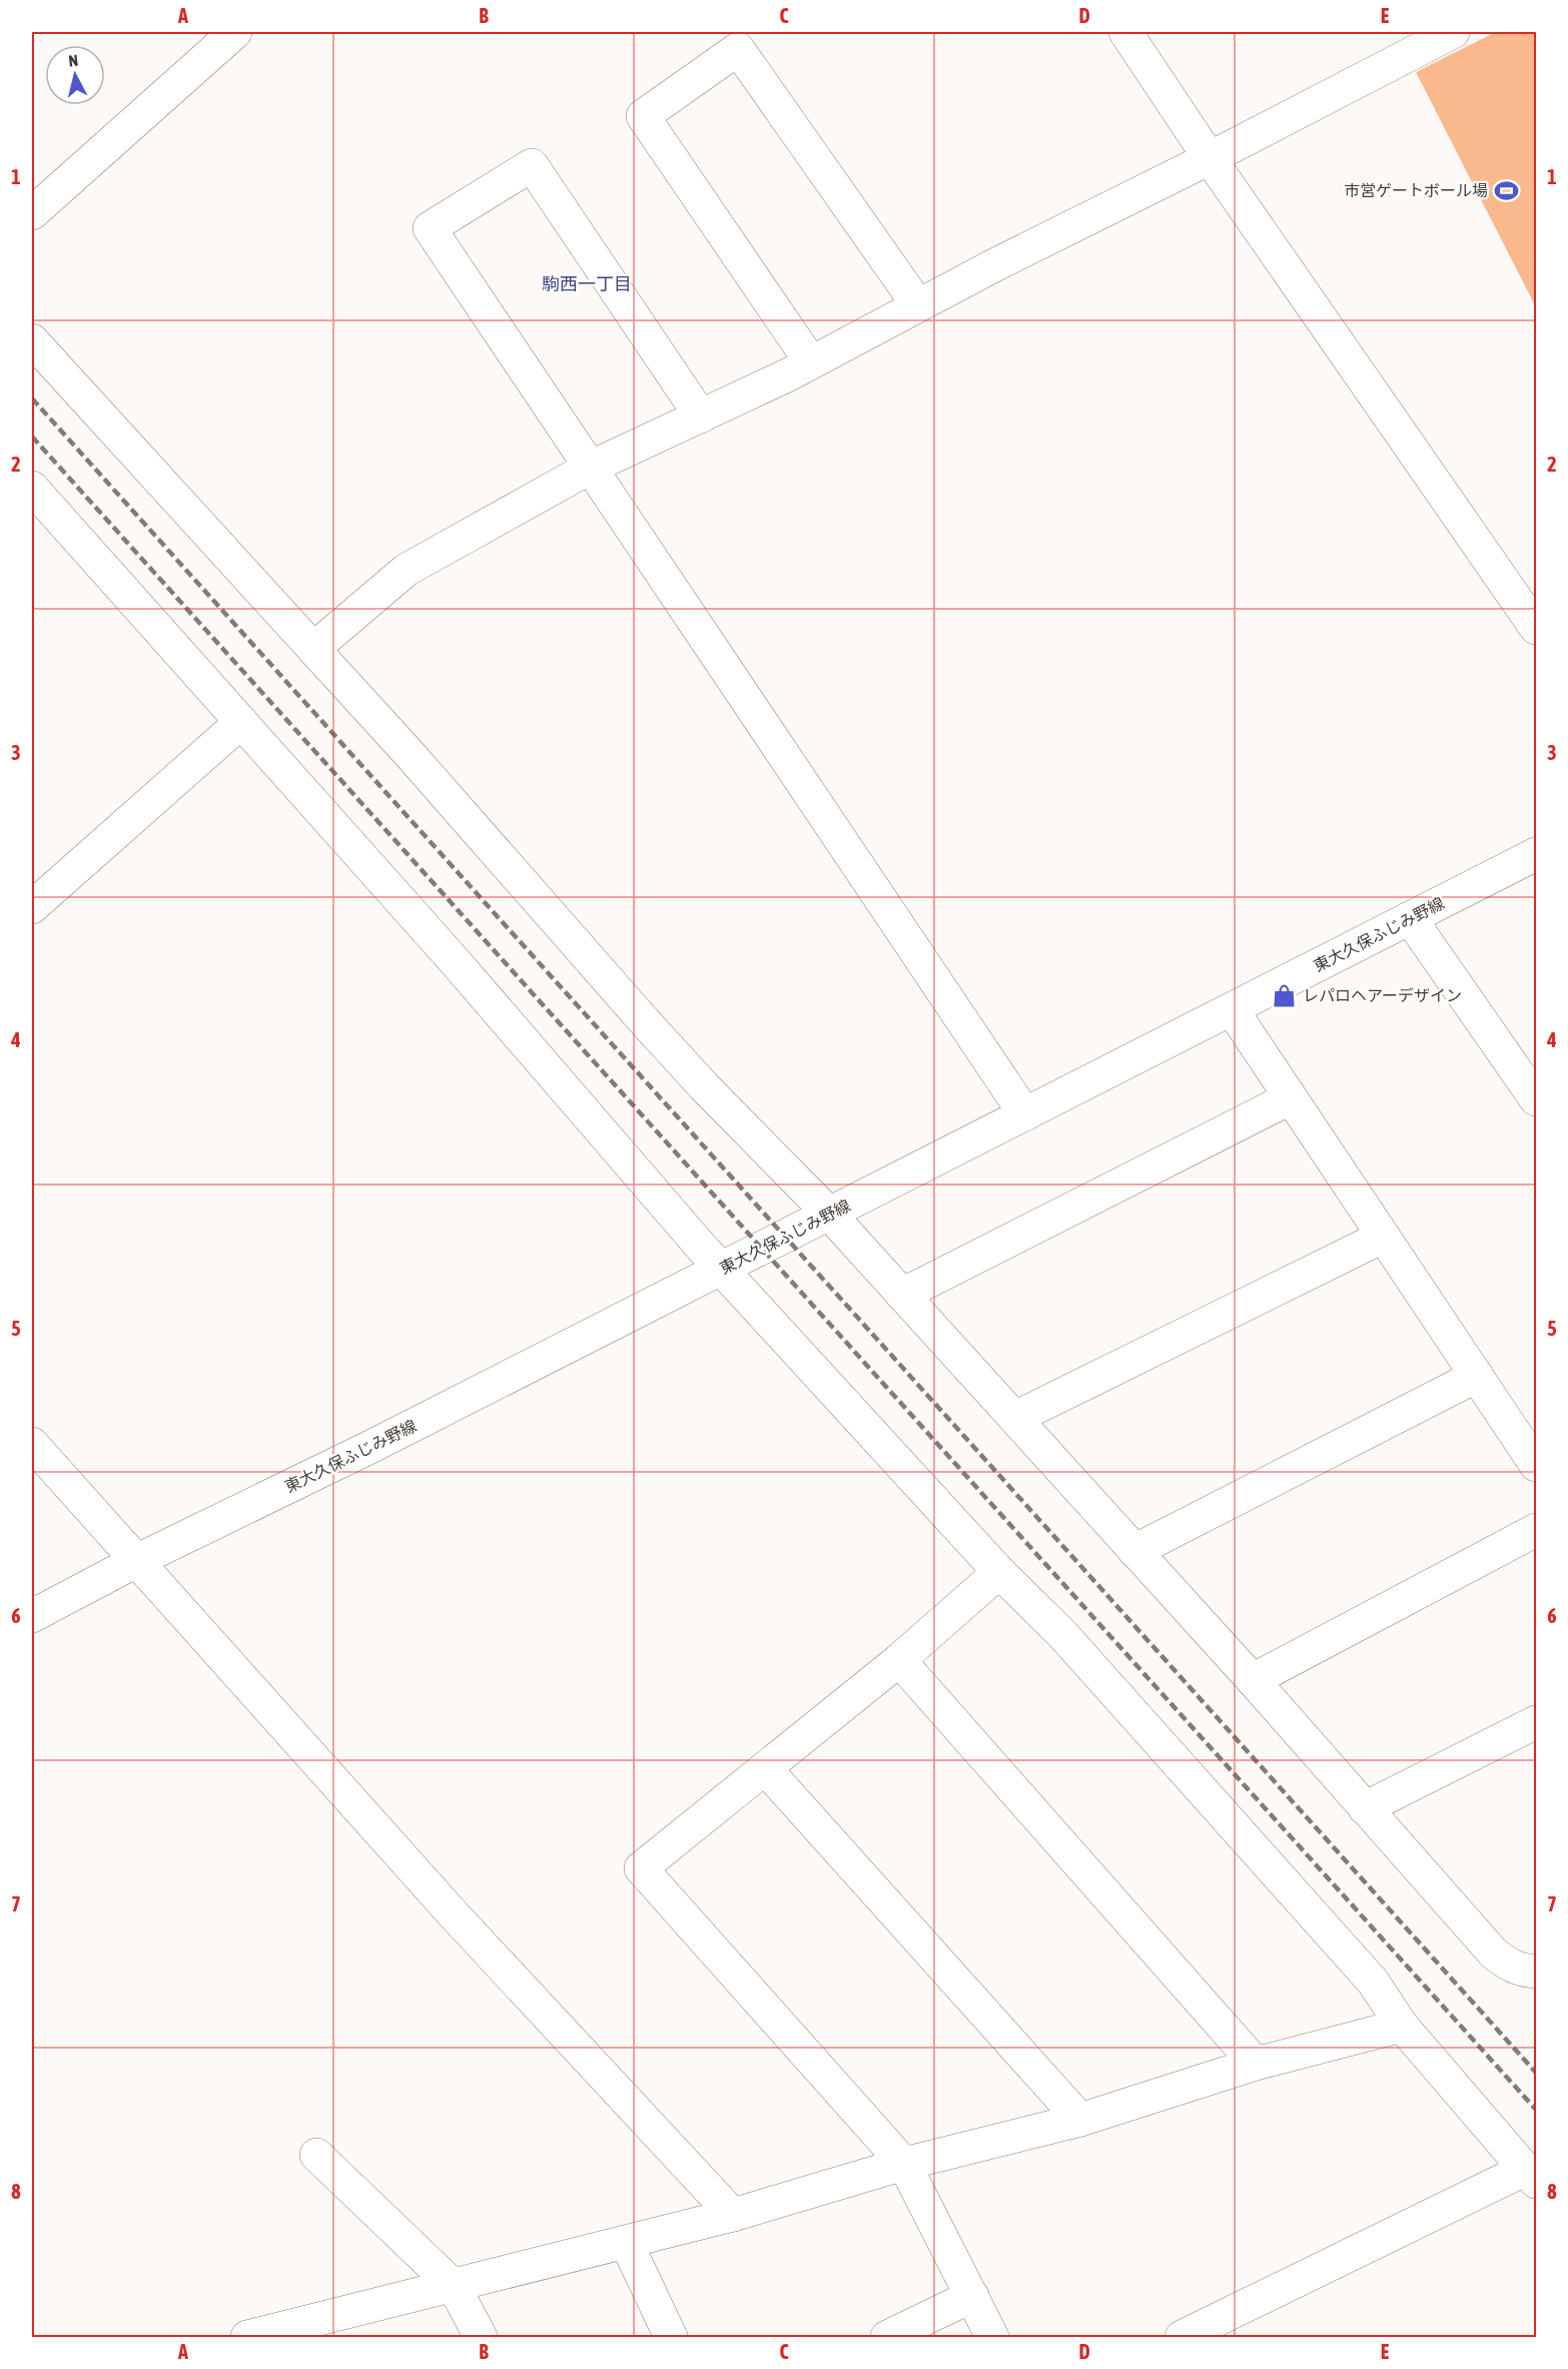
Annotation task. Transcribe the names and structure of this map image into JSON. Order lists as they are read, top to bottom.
{
  "streets": {
    "street": ["東大久保ふじみ野線"]
  },
  "districts": ["駒西一丁目"],
  "places": {
    "sports": ["市営ゲートボール場"],
    "shop": ["レパロヘアーデザイン"]
  },
  "north": "top",
  "grid": {
    "columns": [
      "A",
      "B",
      "C",
      "D",
      "E"
    ],
    "rows": [
      "1",
      "2",
      "3",
      "4",
      "5",
      "6",
      "7",
      "8"
    ]
  }
}
